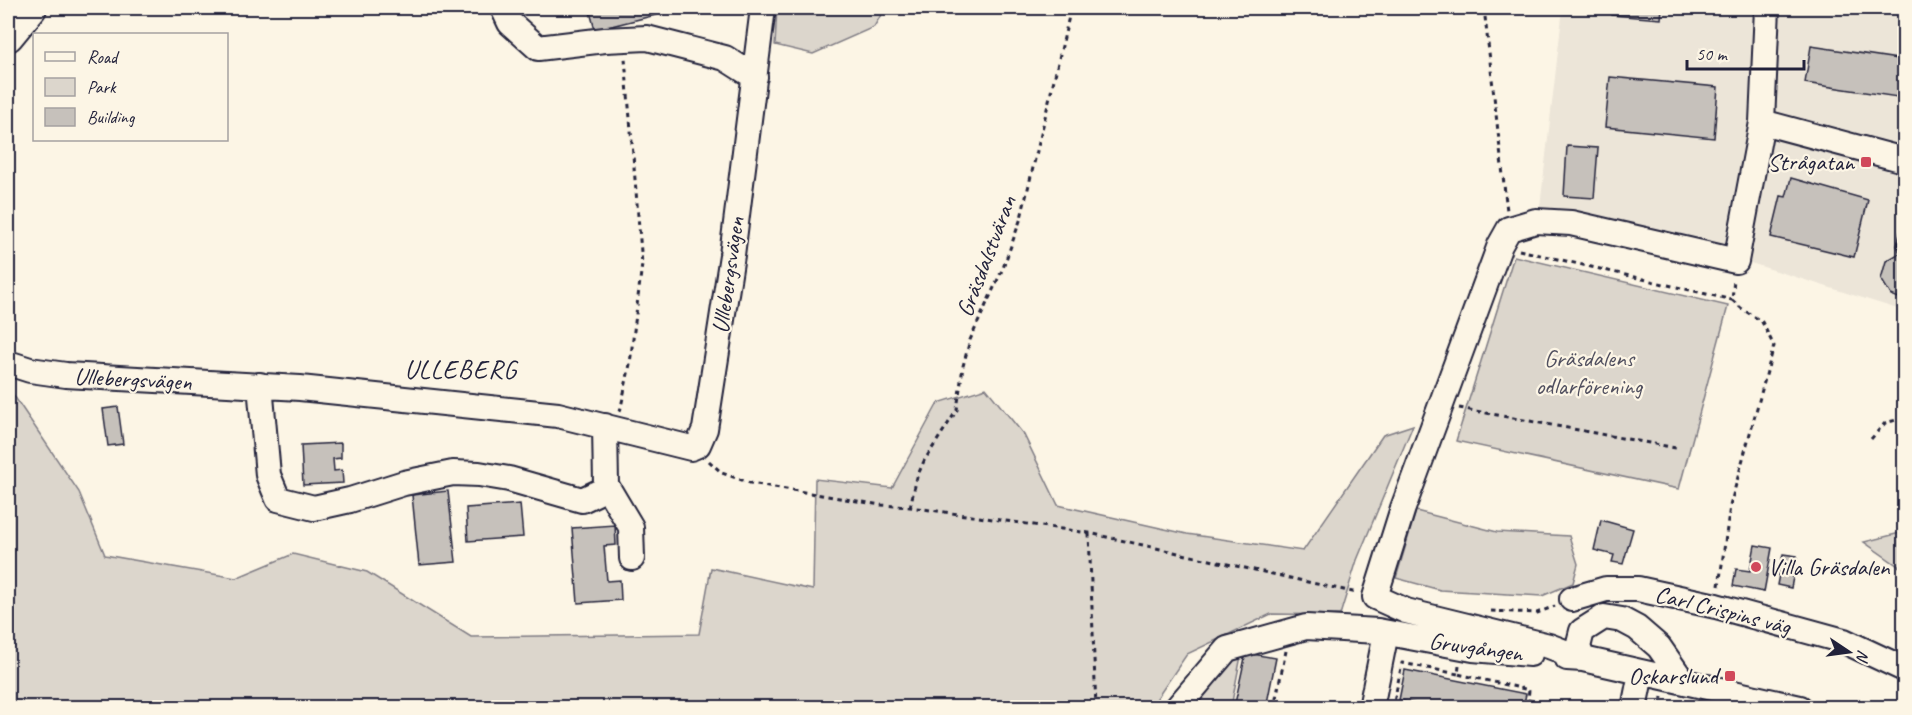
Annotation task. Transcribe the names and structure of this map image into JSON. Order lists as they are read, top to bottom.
{
  "streets": {
    "street": ["Ullebergsvägen", "Carl Crispins väg", "Gruvgången"],
    "path": ["Gräsdalstväran"]
  },
  "districts": ["ULLEBERG"],
  "parks": ["Gräsdalens odlarförening"],
  "places": {
    "transit": ["Strågatan", "Oskarslund"],
    "other": ["Villa Gräsdalen"]
  },
  "legend": ["Road", "Park", "Building"],
  "scale_bar": "50 m",
  "north": "right"
}
